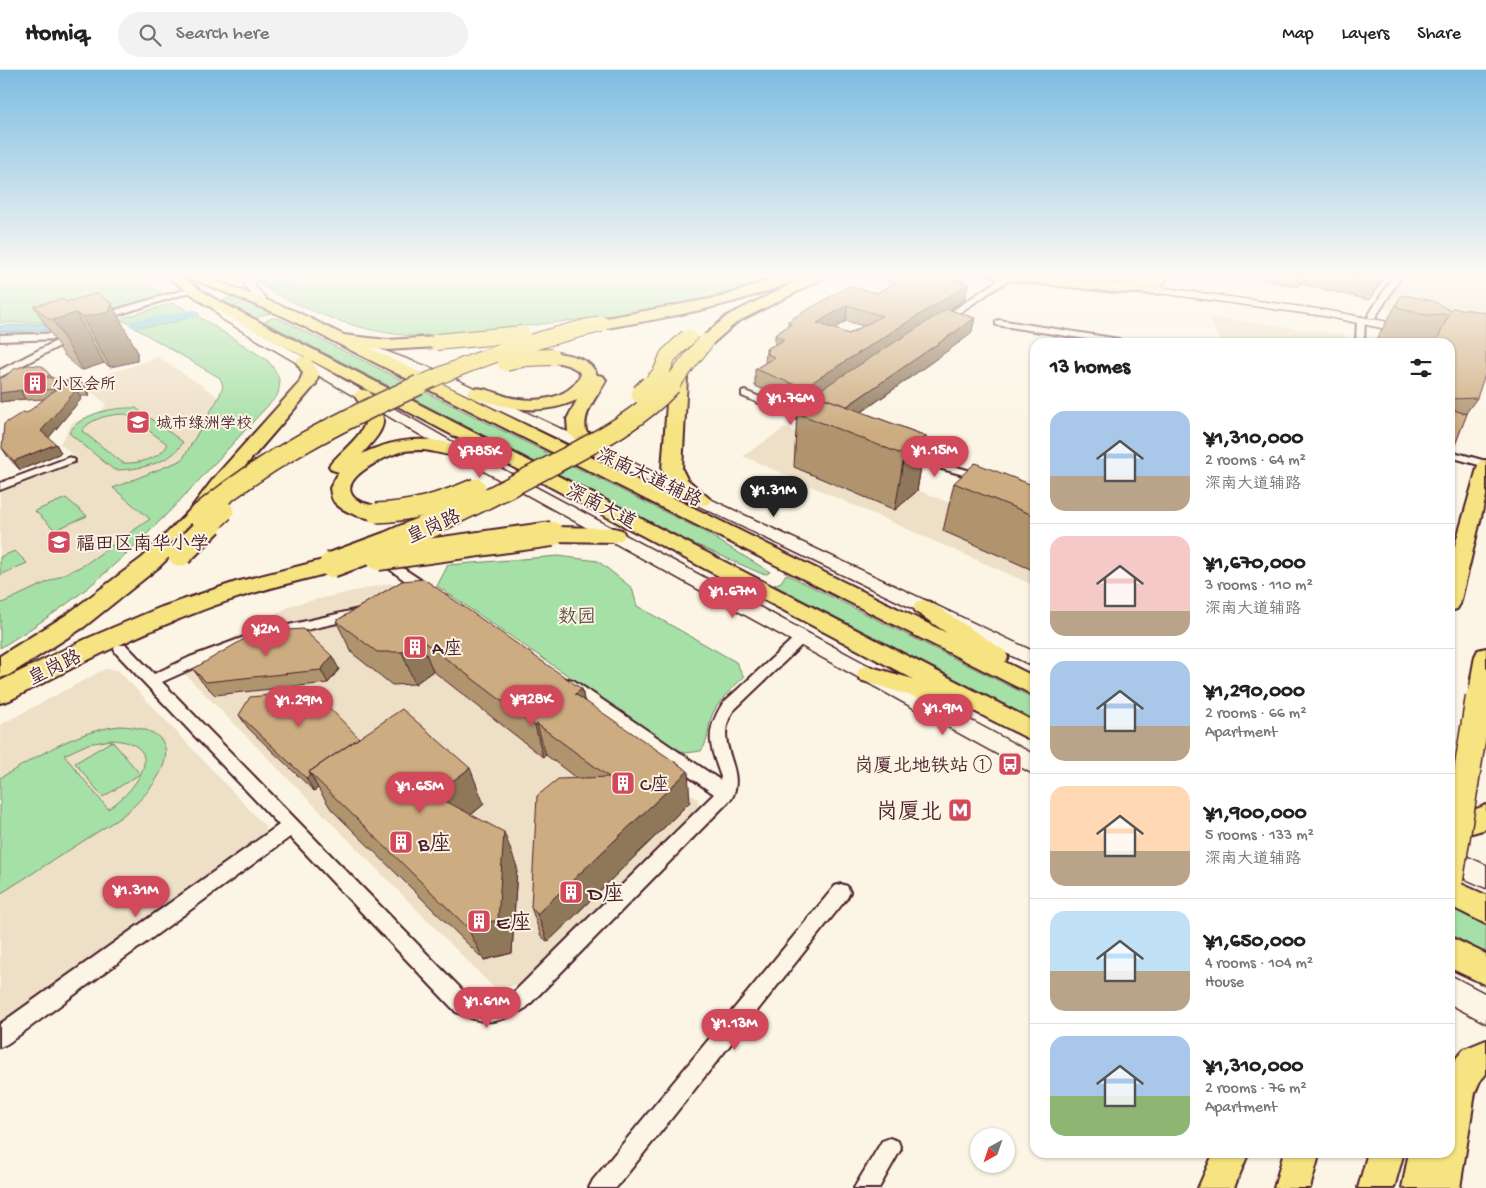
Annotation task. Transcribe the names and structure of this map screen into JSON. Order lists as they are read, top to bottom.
{
  "streets": {
    "highway": ["皇岗路"],
    "main road": ["深南大道辅路", "深南大道"]
  },
  "crossings": [
    ["深南大道辅路", "深南大道"]
  ],
  "parks": ["数园"],
  "places": {
    "building": [
      "小区会所",
      "A座",
      "C座",
      "B座",
      "D座",
      "E座"
    ],
    "school or university": ["城市绿洲学校", "福田区南华小学"],
    "bus stop": ["岗厦北地铁站 ①"],
    "metro station": ["岗厦北"]
  },
  "north": "bottom left",
  "page": {
    "header": "Homiq",
    "search": "Search here",
    "nav": ["Map", "Layers", "Share"],
    "heading": "13 homes",
    "price": [
      "¥1.76M",
      "¥1.15M",
      "¥785K",
      "¥1.31M",
      "¥1.67M",
      "¥2M",
      "¥928K",
      "¥1.29M",
      "¥1.9M",
      "¥1.65M",
      "¥1.31M",
      "¥1.61M",
      "¥1.13M"
    ],
    "list": [
      {
        "name": "¥1,310,000",
        "note": "2 rooms · 64 m² · 深南大道辅路"
      },
      {
        "name": "¥1,670,000",
        "note": "3 rooms · 110 m² · 深南大道辅路"
      },
      {
        "name": "¥1,290,000",
        "note": "2 rooms · 66 m² · Apartment"
      },
      {
        "name": "¥1,900,000",
        "note": "5 rooms · 133 m² · 深南大道辅路"
      },
      {
        "name": "¥1,650,000",
        "note": "4 rooms · 104 m² · House"
      },
      {
        "name": "¥1,310,000",
        "note": "2 rooms · 76 m² · Apartment"
      }
    ]
  }
}
